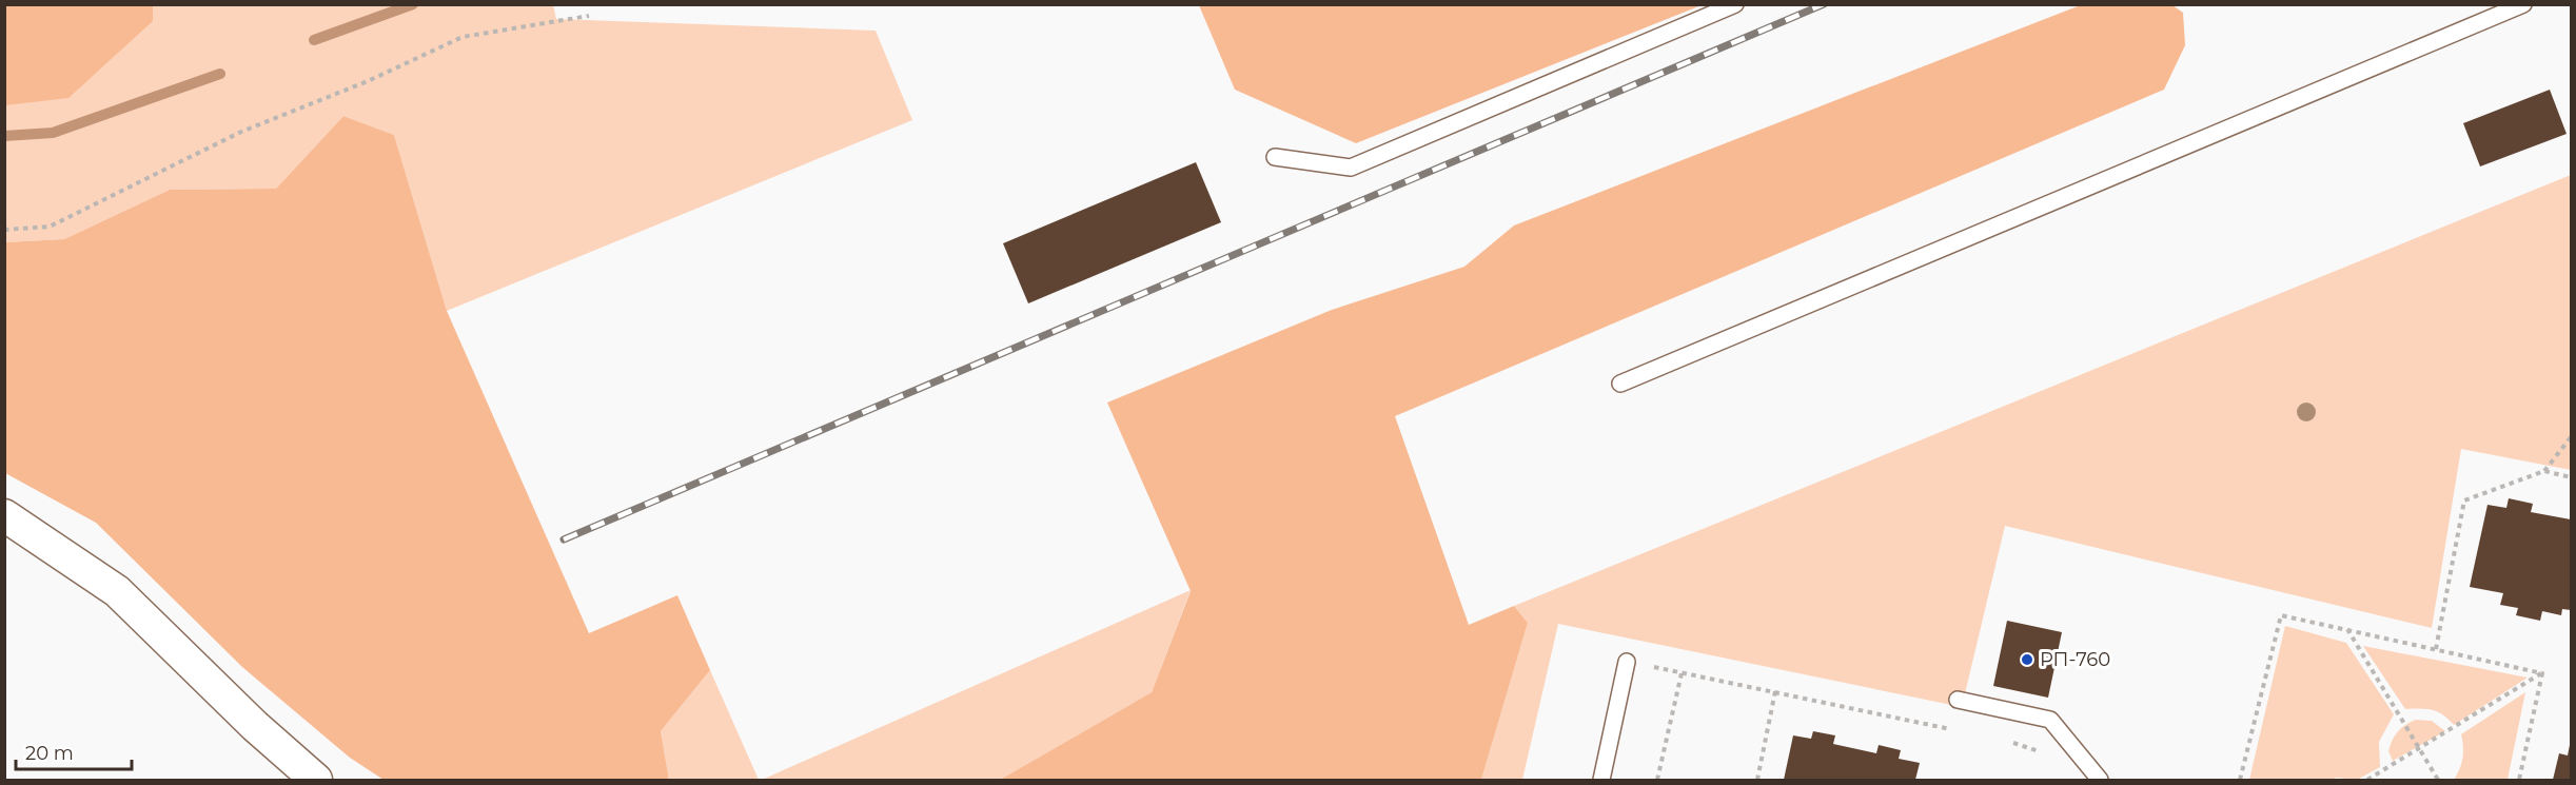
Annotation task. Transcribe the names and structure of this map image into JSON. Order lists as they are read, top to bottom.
{
  "places": ["РП-760"],
  "scale_bar": "20 m"
}
